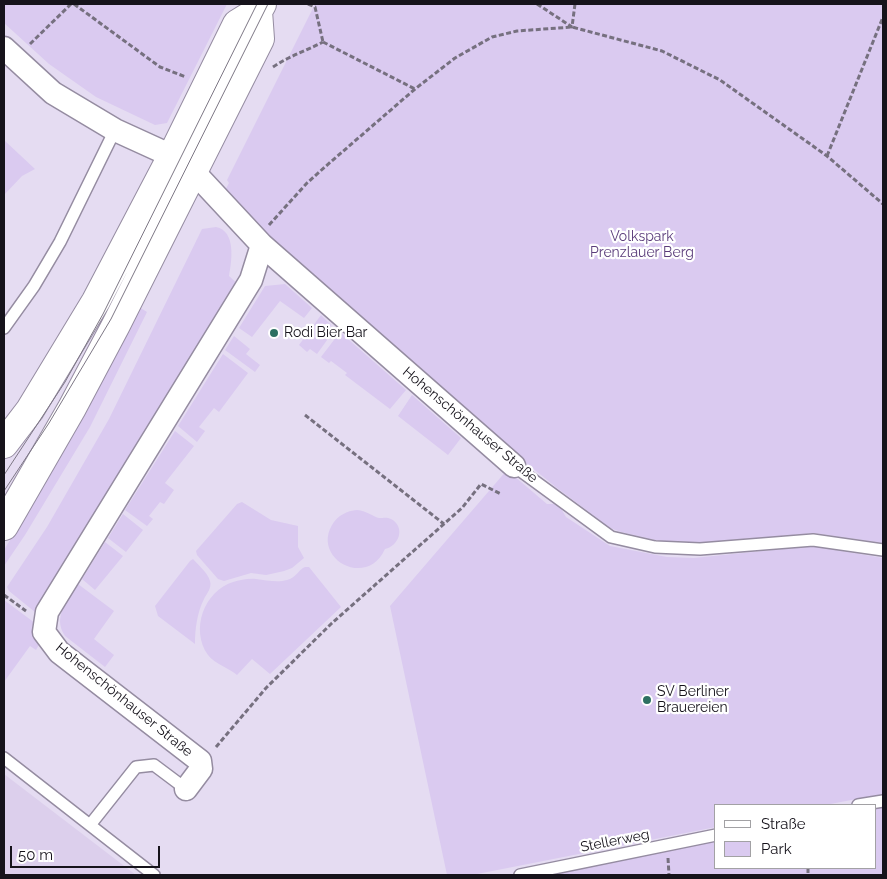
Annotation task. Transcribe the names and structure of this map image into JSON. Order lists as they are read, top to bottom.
{
  "streets": {
    "street": ["Hohenschönhauser Straße"],
    "lane": ["Stellerweg"]
  },
  "parks": ["Volkspark Prenzlauer Berg"],
  "places": ["Rodi Bier Bar", "SV Berliner Brauereien"],
  "legend": ["Straße", "Park"],
  "scale_bar": "50 m"
}
